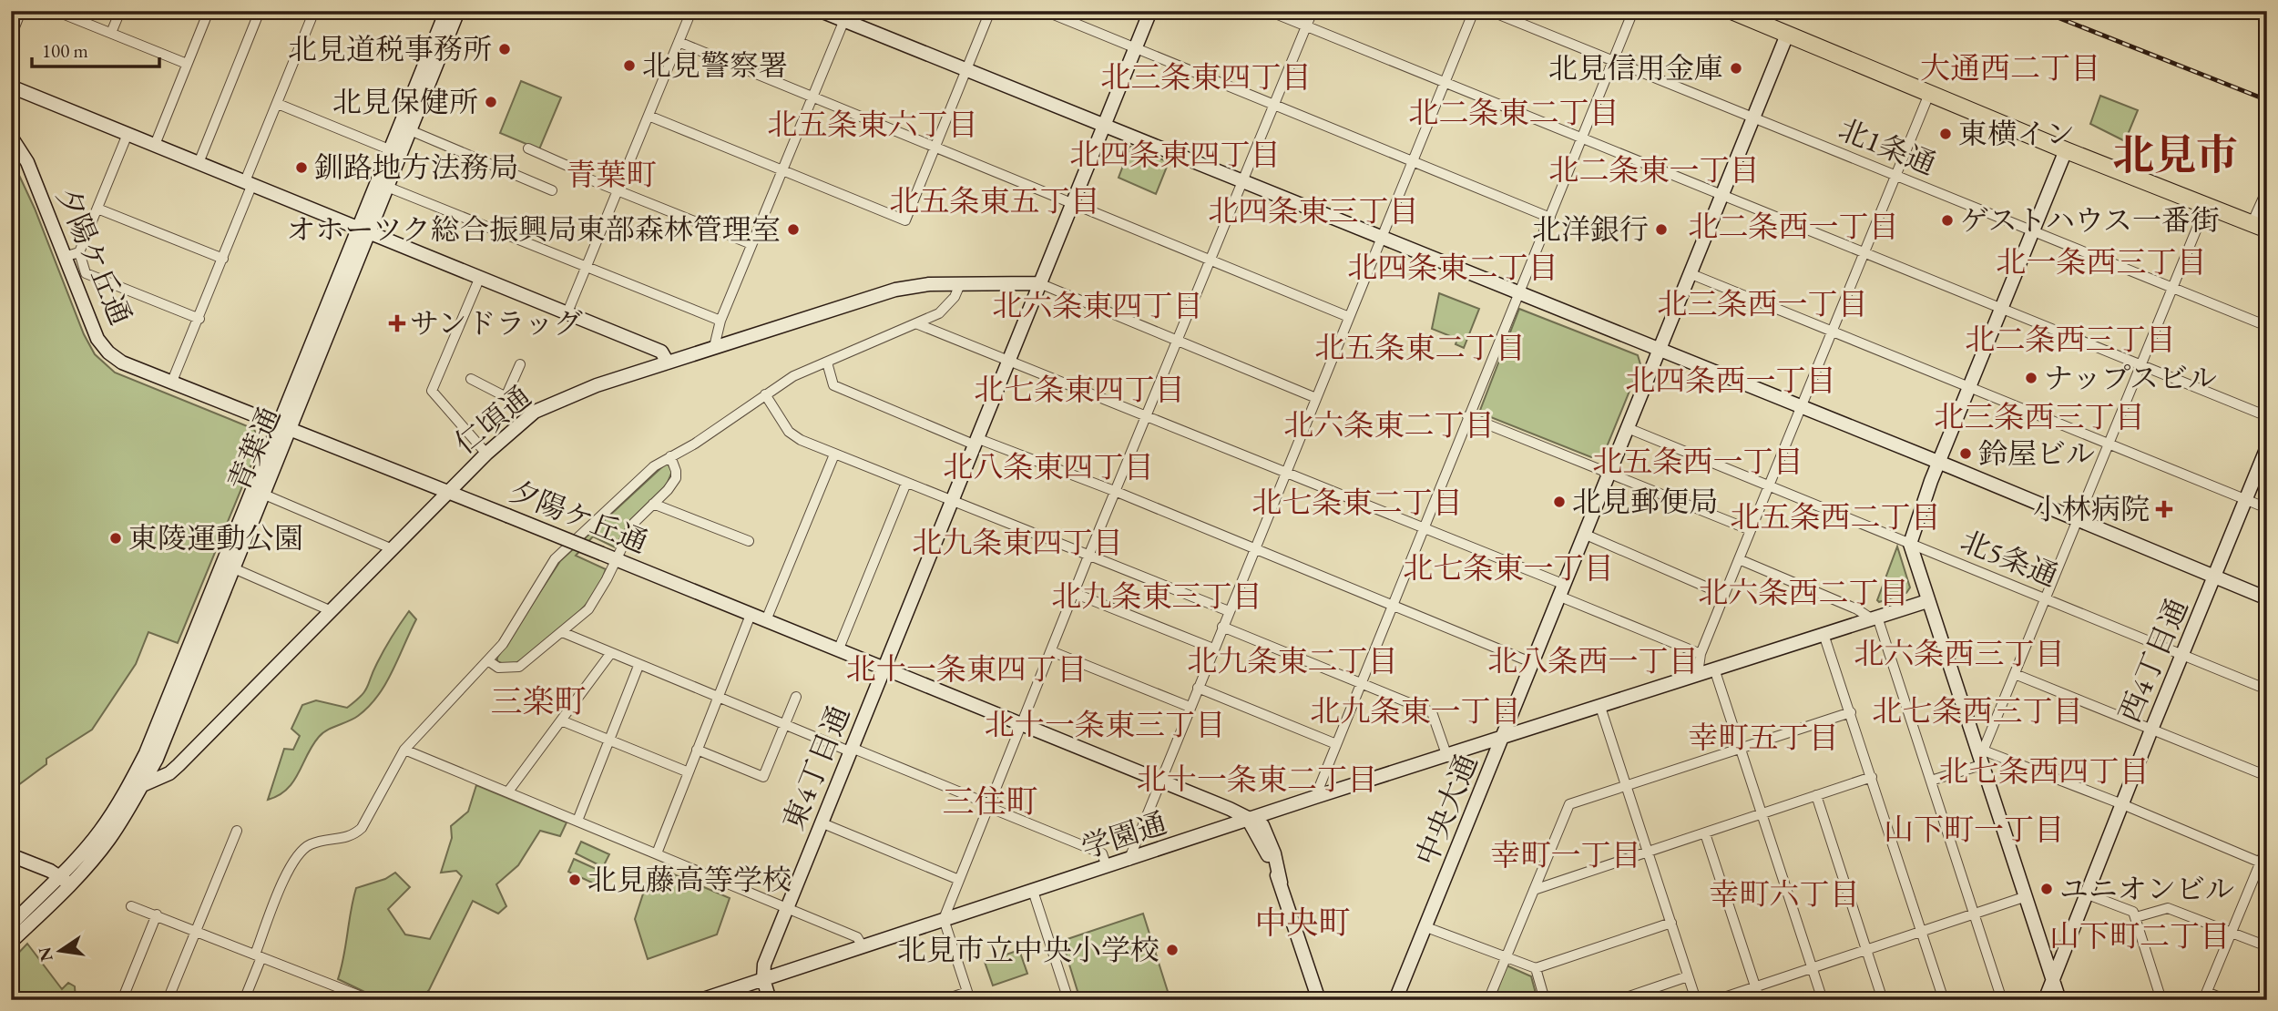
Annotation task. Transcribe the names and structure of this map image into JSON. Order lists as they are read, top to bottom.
{
  "streets": {
    "street": [
      "北1条通",
      "夕陽ケ丘通",
      "仁頃通",
      "青葉通",
      "北5条通",
      "西4丁目通",
      "東4丁目通",
      "中央大通",
      "学園通"
    ]
  },
  "crossings": [
    ["北1条通", "中央大通"],
    ["夕陽ケ丘通", "仁頃通"],
    ["夕陽ケ丘通", "青葉通"],
    ["夕陽ケ丘通", "東4丁目通"],
    ["夕陽ケ丘通", "学園通"],
    ["仁頃通", "青葉通"],
    ["仁頃通", "東4丁目通"],
    ["北5条通", "西4丁目通"],
    ["北5条通", "中央大通"],
    ["東4丁目通", "学園通"],
    ["中央大通", "学園通"]
  ],
  "districts": [
    "大通西二丁目",
    "北三条東四丁目",
    "北二条東二丁目",
    "北五条東六丁目",
    "北四条東四丁目",
    "北見市",
    "北二条東一丁目",
    "青葉町",
    "北五条東五丁目",
    "北四条東三丁目",
    "北二条西一丁目",
    "北一条西三丁目",
    "北四条東二丁目",
    "北三条西一丁目",
    "北六条東四丁目",
    "北二条西三丁目",
    "北五条東二丁目",
    "北四条西一丁目",
    "北七条東四丁目",
    "北三条西三丁目",
    "北六条東二丁目",
    "北五条西一丁目",
    "北八条東四丁目",
    "北七条東二丁目",
    "北五条西二丁目",
    "北九条東四丁目",
    "北七条東一丁目",
    "北六条西二丁目",
    "北九条東三丁目",
    "北六条西三丁目",
    "北九条東二丁目",
    "北八条西一丁目",
    "北十一条東四丁目",
    "三楽町",
    "北九条東一丁目",
    "北七条西三丁目",
    "北十一条東三丁目",
    "幸町五丁目",
    "北七条西四丁目",
    "北十一条東二丁目",
    "三住町",
    "山下町一丁目",
    "幸町一丁目",
    "幸町六丁目",
    "中央町",
    "山下町二丁目"
  ],
  "places": {
    "other": [
      "北見道税事務所",
      "北見警察署",
      "北見信用金庫",
      "北見保健所",
      "東横イン",
      "釧路地方法務局",
      "ゲストハウス一番街",
      "オホーツク総合振興局東部森林管理室",
      "北洋銀行",
      "ナップスビル",
      "鈴屋ビル",
      "北見郵便局",
      "東陵運動公園",
      "北見藤高等学校",
      "ユニオンビル",
      "北見市立中央小学校"
    ],
    "health": ["サンドラッグ", "小林病院"]
  },
  "scale_bar": "100 m",
  "north": "left"
}
